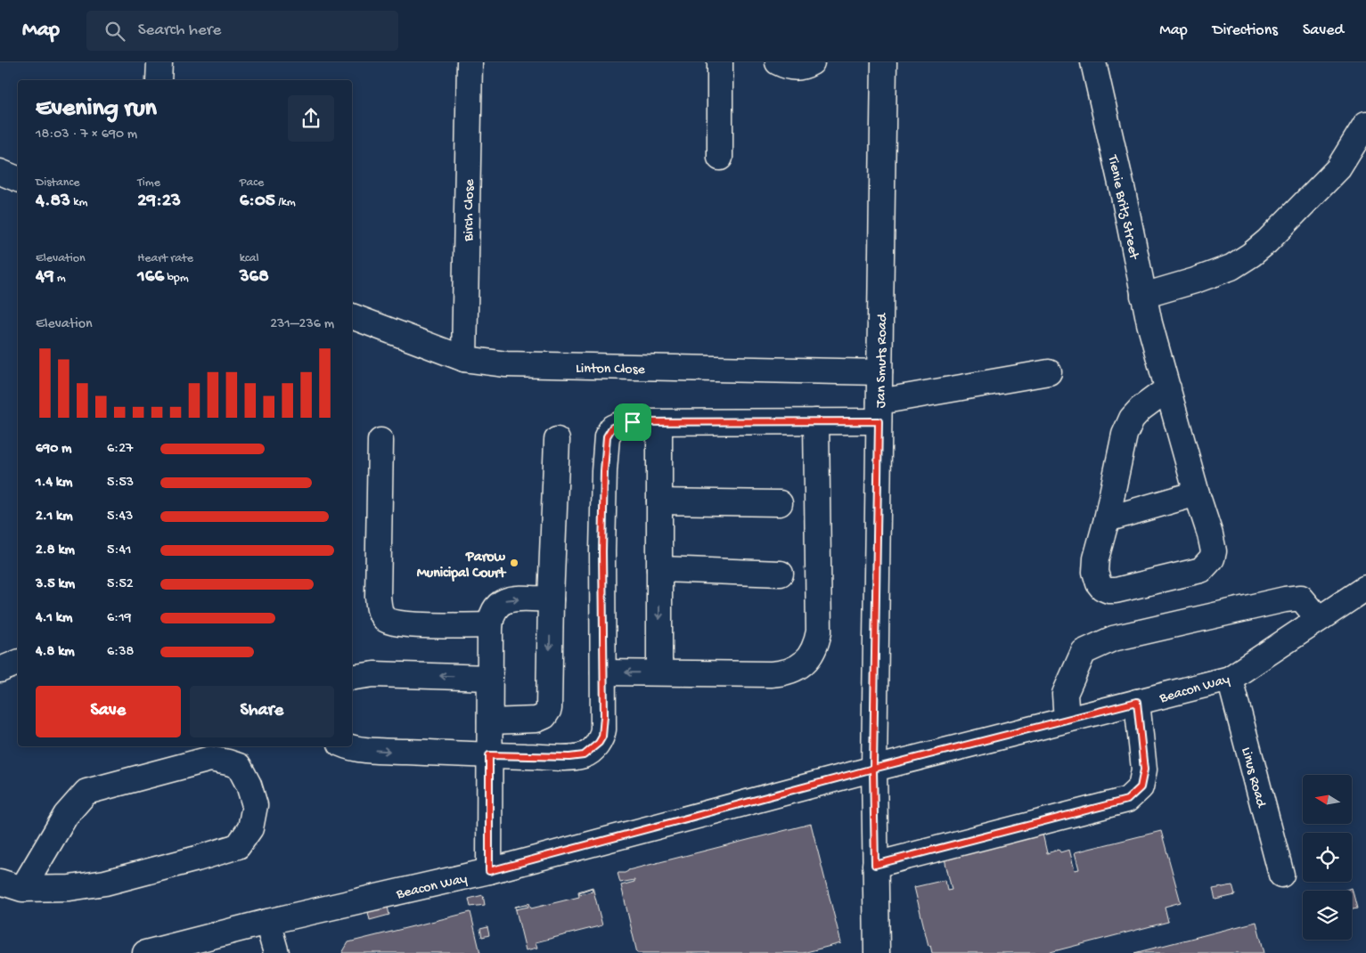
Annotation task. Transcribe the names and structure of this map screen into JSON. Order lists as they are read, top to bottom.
{
  "streets": {
    "street": [
      "Tienie Britz Street",
      "Birch Close",
      "Jan Smuts Road",
      "Linton Close",
      "Beacon Way",
      "Linus Road"
    ]
  },
  "crossings": [
    ["Birch Close", "Linton Close"],
    ["Jan Smuts Road", "Linton Close"],
    ["Jan Smuts Road", "Beacon Way"],
    ["Beacon Way", "Linus Road"]
  ],
  "places": ["Parow Municipal Court"],
  "north": "left",
  "page": {
    "header": "Map",
    "search": "Search here",
    "nav": ["Map", "Directions", "Saved"],
    "heading": ["Evening run", "18:03 · 7 × 690 m"],
    "stats": [
      ["Distance", "4.83 km"],
      ["Time", "29:23"],
      ["Pace", "6:05 /km"],
      ["Elevation", "49 m"],
      ["Heart rate", "166 bpm"],
      ["kcal", "368"]
    ],
    "chart": ["Elevation", "231–236 m"],
    "list": [
      {
        "name": "690 m",
        "note": "6:27"
      },
      {
        "name": "1.4 km",
        "note": "5:53"
      },
      {
        "name": "2.1 km",
        "note": "5:43"
      },
      {
        "name": "2.8 km",
        "note": "5:41"
      },
      {
        "name": "3.5 km",
        "note": "5:52"
      },
      {
        "name": "4.1 km",
        "note": "6:19"
      },
      {
        "name": "4.8 km",
        "note": "6:38"
      }
    ],
    "buttons": ["Save", "Share"]
  }
}
